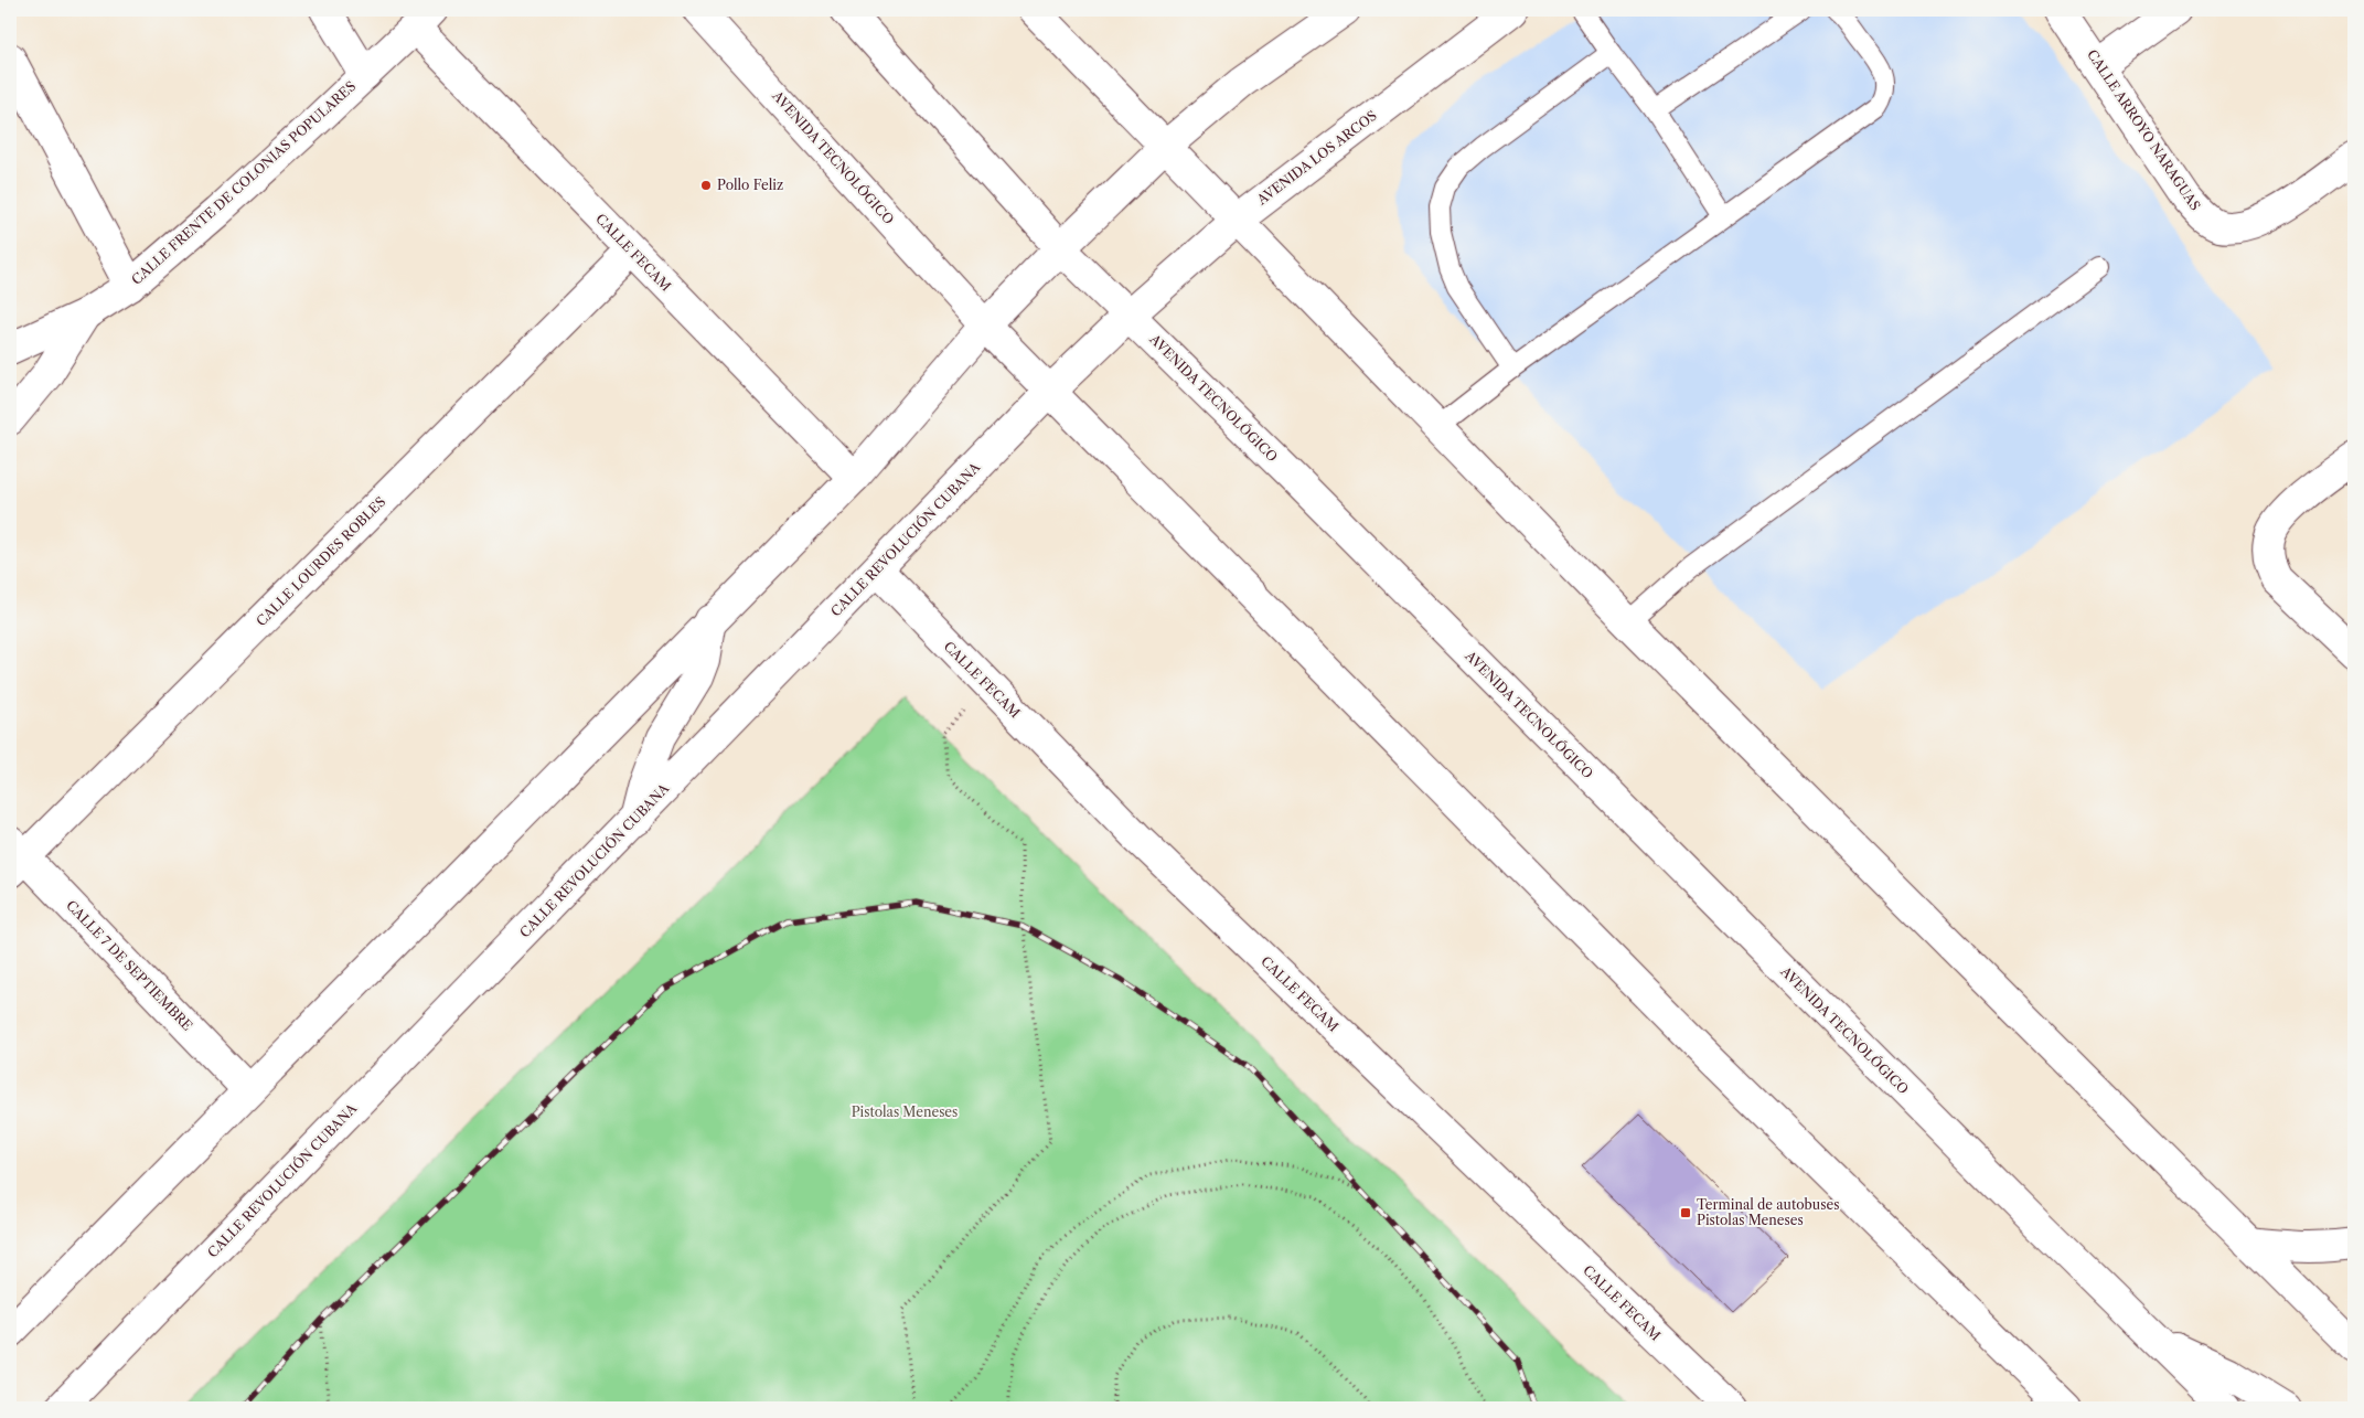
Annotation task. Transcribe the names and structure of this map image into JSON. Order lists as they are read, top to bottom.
{
  "streets": {
    "street": [
      "CALLE ARROYO NARAGUAS",
      "AVENIDA TECNOLÓGICO",
      "AVENIDA LOS ARCOS",
      "CALLE FRENTE DE COLONIAS POPULARES",
      "CALLE FECAM",
      "CALLE REVOLUCIÓN CUBANA",
      "CALLE LOURDES ROBLES",
      "CALLE 7 DE SEPTIEMBRE"
    ]
  },
  "crossings": [
    ["AVENIDA TECNOLÓGICO", "AVENIDA LOS ARCOS"],
    ["AVENIDA TECNOLÓGICO", "CALLE REVOLUCIÓN CUBANA"],
    ["AVENIDA LOS ARCOS", "CALLE REVOLUCIÓN CUBANA"],
    ["CALLE FRENTE DE COLONIAS POPULARES", "CALLE FECAM"],
    ["CALLE FECAM", "CALLE REVOLUCIÓN CUBANA"],
    ["CALLE FECAM", "CALLE LOURDES ROBLES"],
    ["CALLE LOURDES ROBLES", "CALLE 7 DE SEPTIEMBRE"]
  ],
  "parks": ["Pistolas Meneses"],
  "places": {
    "other": ["Pollo Feliz"],
    "transit": ["Terminal de autobuses Pistolas Meneses"]
  }
}
